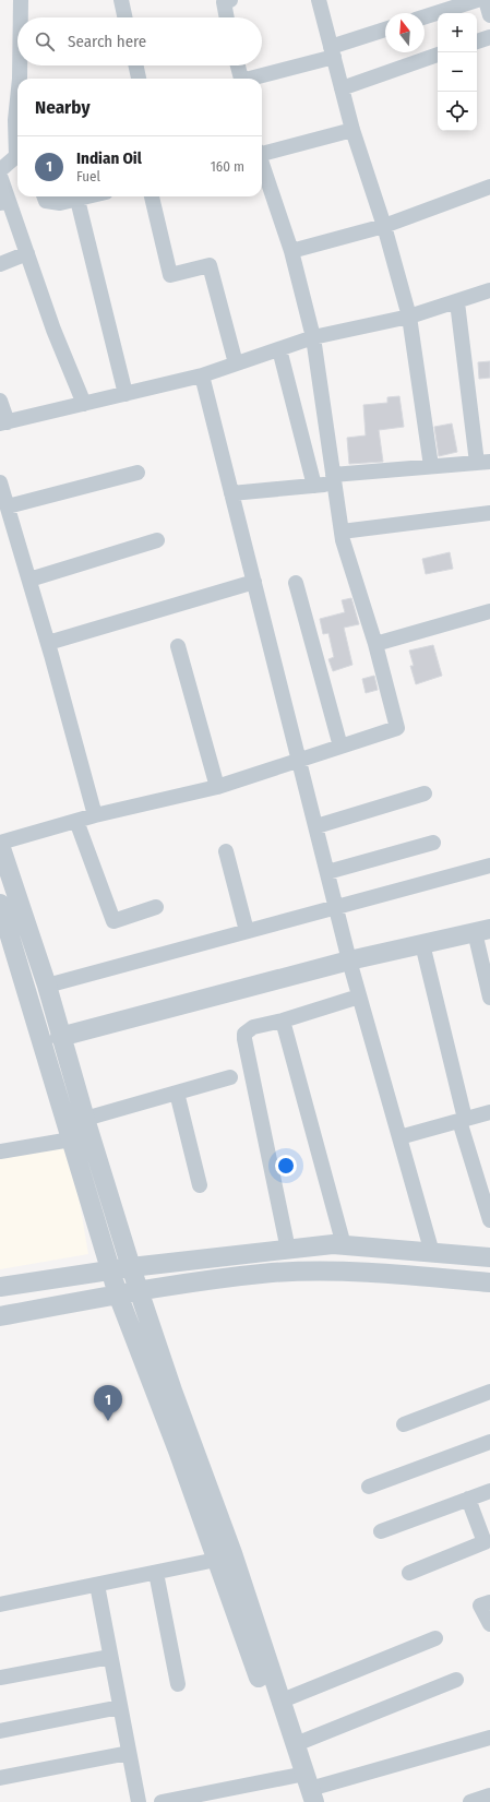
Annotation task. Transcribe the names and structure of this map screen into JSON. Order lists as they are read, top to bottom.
{
  "north": "top",
  "page": {
    "map_buttons": ["+", "−"],
    "search": "Search here",
    "heading": "Nearby",
    "list": [
      {
        "mark": "1",
        "name": "Indian Oil",
        "note": "Fuel",
        "value": "160 m"
      }
    ],
    "pins": "1"
  }
}
